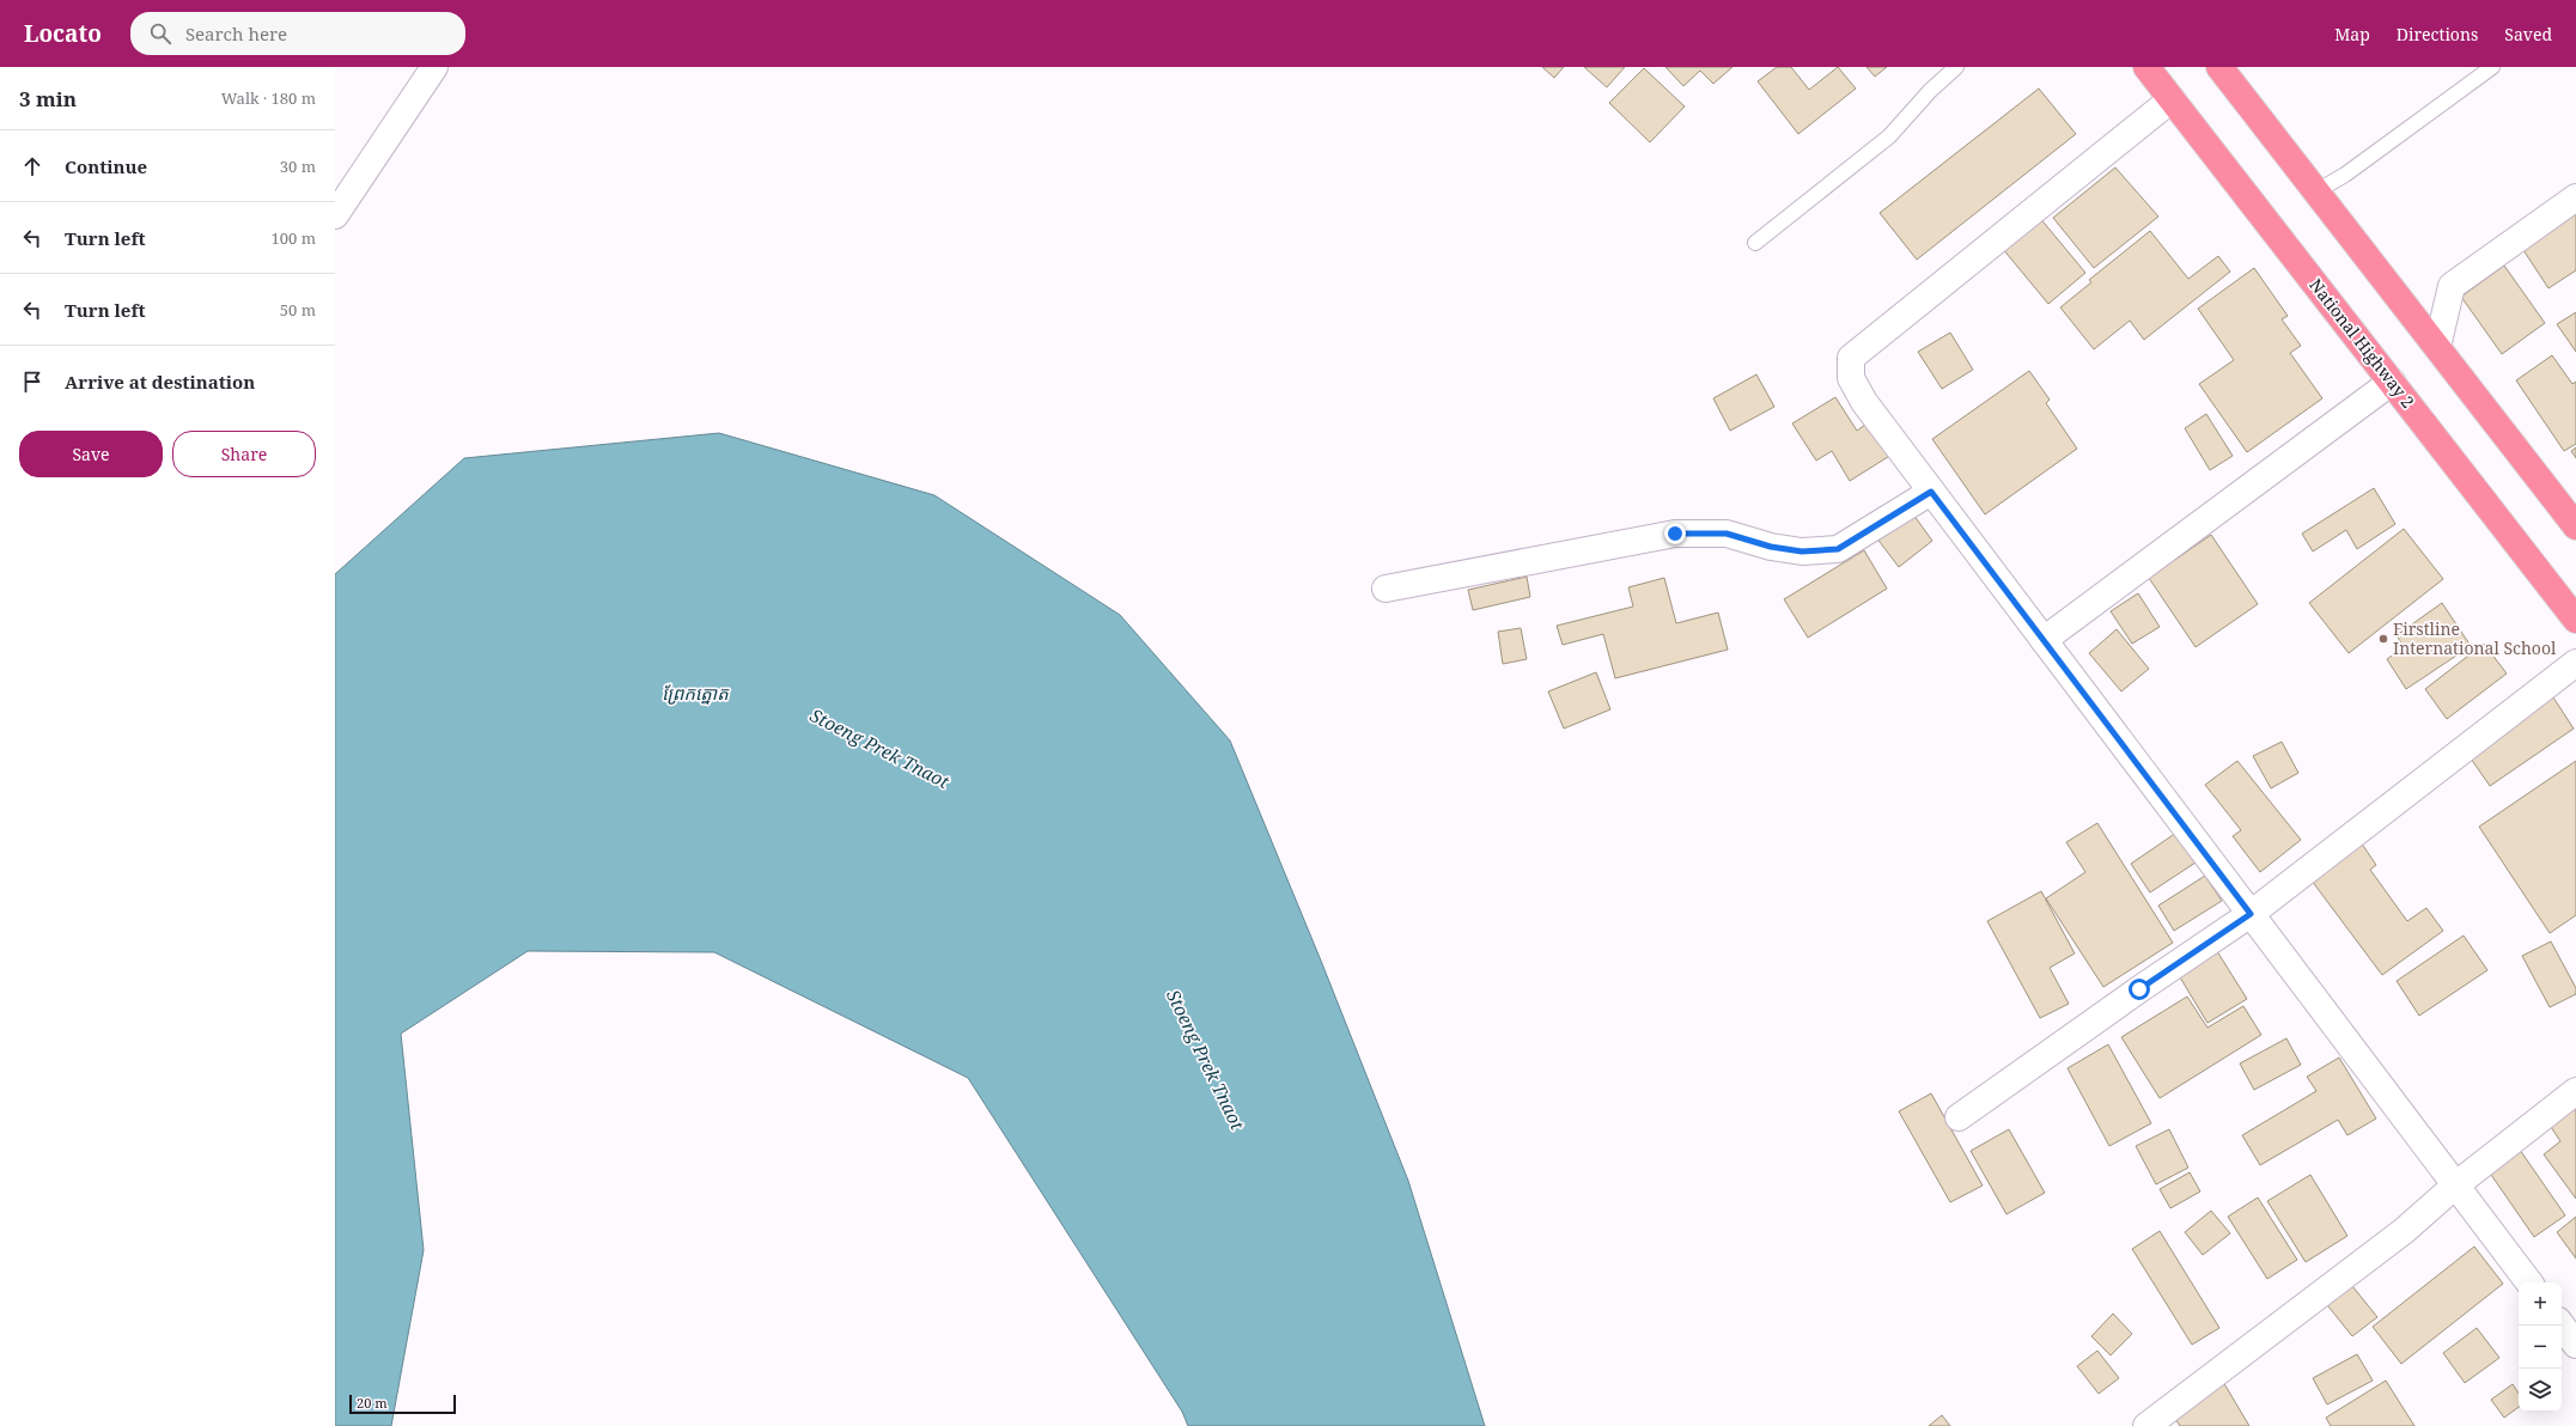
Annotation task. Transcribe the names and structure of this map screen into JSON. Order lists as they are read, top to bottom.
{
  "streets": {
    "highway": ["National Highway 2"]
  },
  "water": ["ព្រែកត្នោត", "Stoeng Prek Tnaot"],
  "places": ["Firstline International School"],
  "scale_bar": "20 m",
  "page": {
    "header": "Locato",
    "search": "Search here",
    "nav": ["Map", "Directions", "Saved"],
    "heading": ["3 min", "Walk · 180 m"],
    "list": [
      ["Continue", "30 m"],
      ["Turn left", "100 m"],
      ["Turn left", "50 m"],
      "Arrive at destination"
    ],
    "buttons": ["Save", "Share"],
    "map_buttons": ["+", "−"],
    "scale": "20 m"
  }
}
